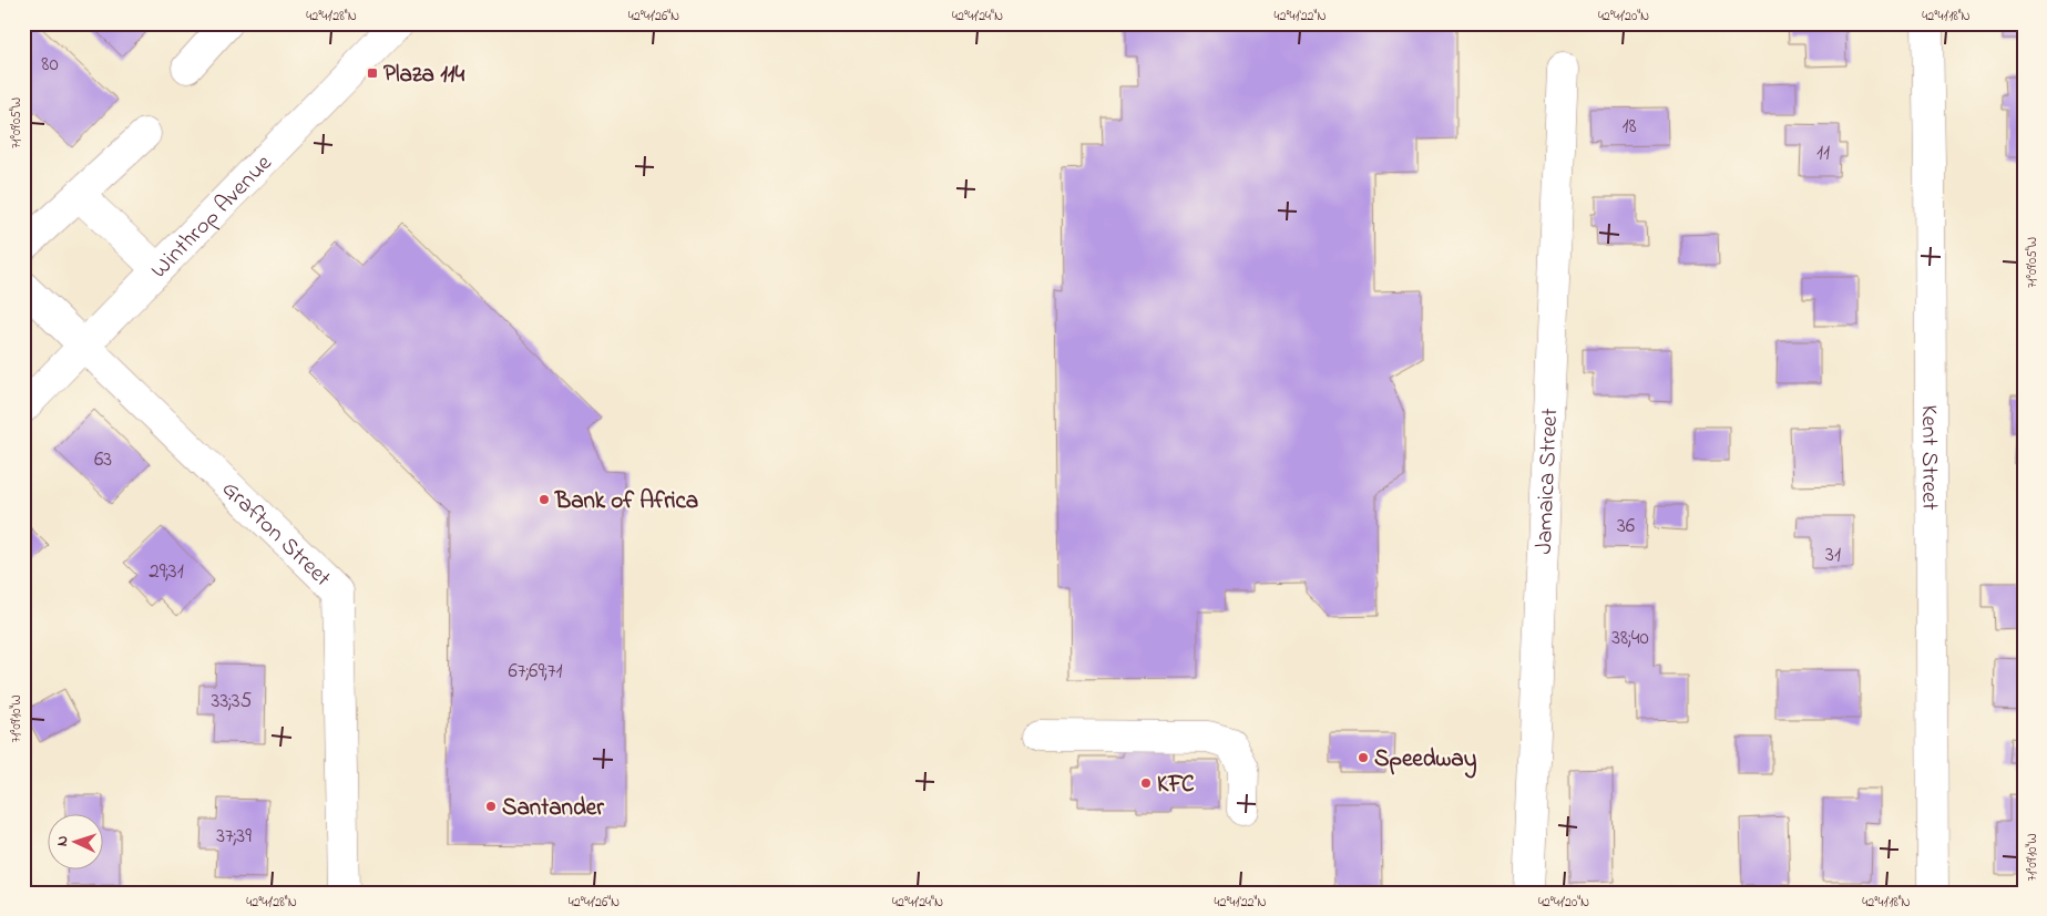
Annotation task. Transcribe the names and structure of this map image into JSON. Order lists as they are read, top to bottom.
{
  "streets": {
    "street": [
      "Winthrop Avenue",
      "Kent Street",
      "Jamaica Street",
      "Grafton Street"
    ]
  },
  "crossings": [
    ["Winthrop Avenue", "Grafton Street"]
  ],
  "places": {
    "transit": ["Plaza 114"],
    "other": [
      "Bank of Africa",
      "Speedway",
      "KFC",
      "Santander"
    ]
  },
  "house_numbers": [
    "80",
    "18",
    "11",
    "63",
    "36",
    "31",
    "29;31",
    "38;40",
    "67;69;71",
    "33;35",
    "37;39"
  ],
  "north": "left",
  "coordinates": [
    "42°41'28\"N",
    "42°41'26\"N",
    "42°41'24\"N",
    "42°41'22\"N",
    "42°41'20\"N",
    "42°41'18\"N",
    "71°09'05\"W",
    "71°09'10\"W"
  ]
}
